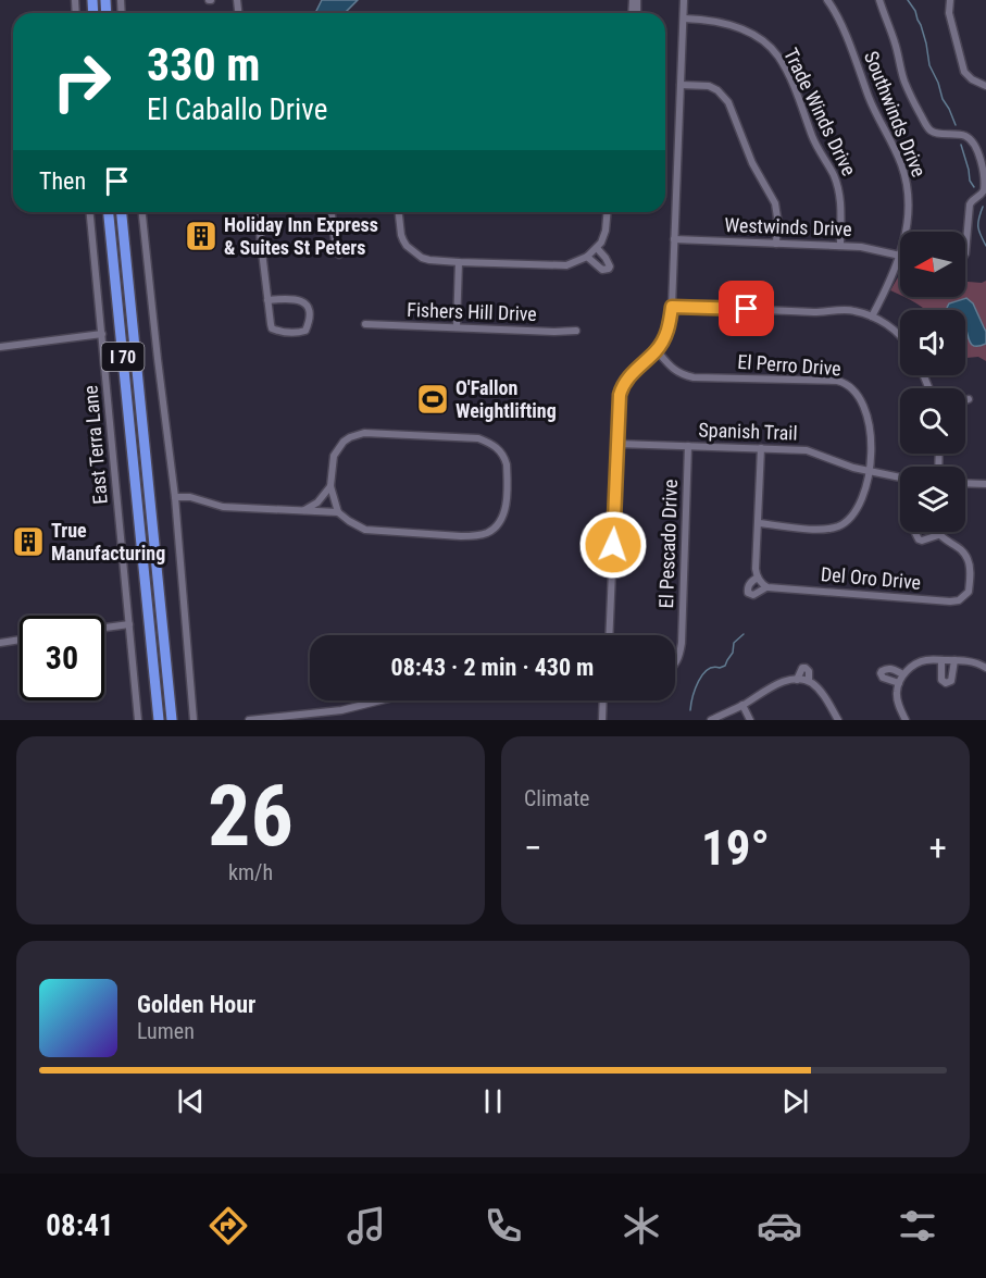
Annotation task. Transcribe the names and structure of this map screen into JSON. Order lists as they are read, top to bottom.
{
  "streets": {
    "highway": ["I 70"],
    "street": [
      "Trade Winds Drive",
      "Southwinds Drive",
      "Westwinds Drive",
      "Fishers Hill Drive",
      "El Perro Drive",
      "Spanish Trail",
      "East Terra Lane",
      "El Pescado Drive",
      "Del Oro Drive"
    ]
  },
  "crossings": [
    ["Trade Winds Drive", "Westwinds Drive"],
    ["Southwinds Drive", "Westwinds Drive"],
    ["El Perro Drive", "Spanish Trail"],
    ["El Perro Drive", "Del Oro Drive"],
    ["Spanish Trail", "El Pescado Drive"],
    ["Spanish Trail", "Del Oro Drive"]
  ],
  "places": {
    "building": ["Holiday Inn Express & Suites St Peters", "True Manufacturing"],
    "sports": ["O'Fallon Weightlifting"]
  },
  "north": "left",
  "page": {
    "turn": ["330 m", "El Caballo Drive"],
    "then": "Then",
    "limit": "30",
    "trip": "08:43 · 2 min · 430 m",
    "tile": [
      ["26", "km/h"],
      "Climate"
    ],
    "heat": ["−", "19°", "+"],
    "song": ["Golden Hour", "Lumen"],
    "tabs": "08:41"
  }
}
